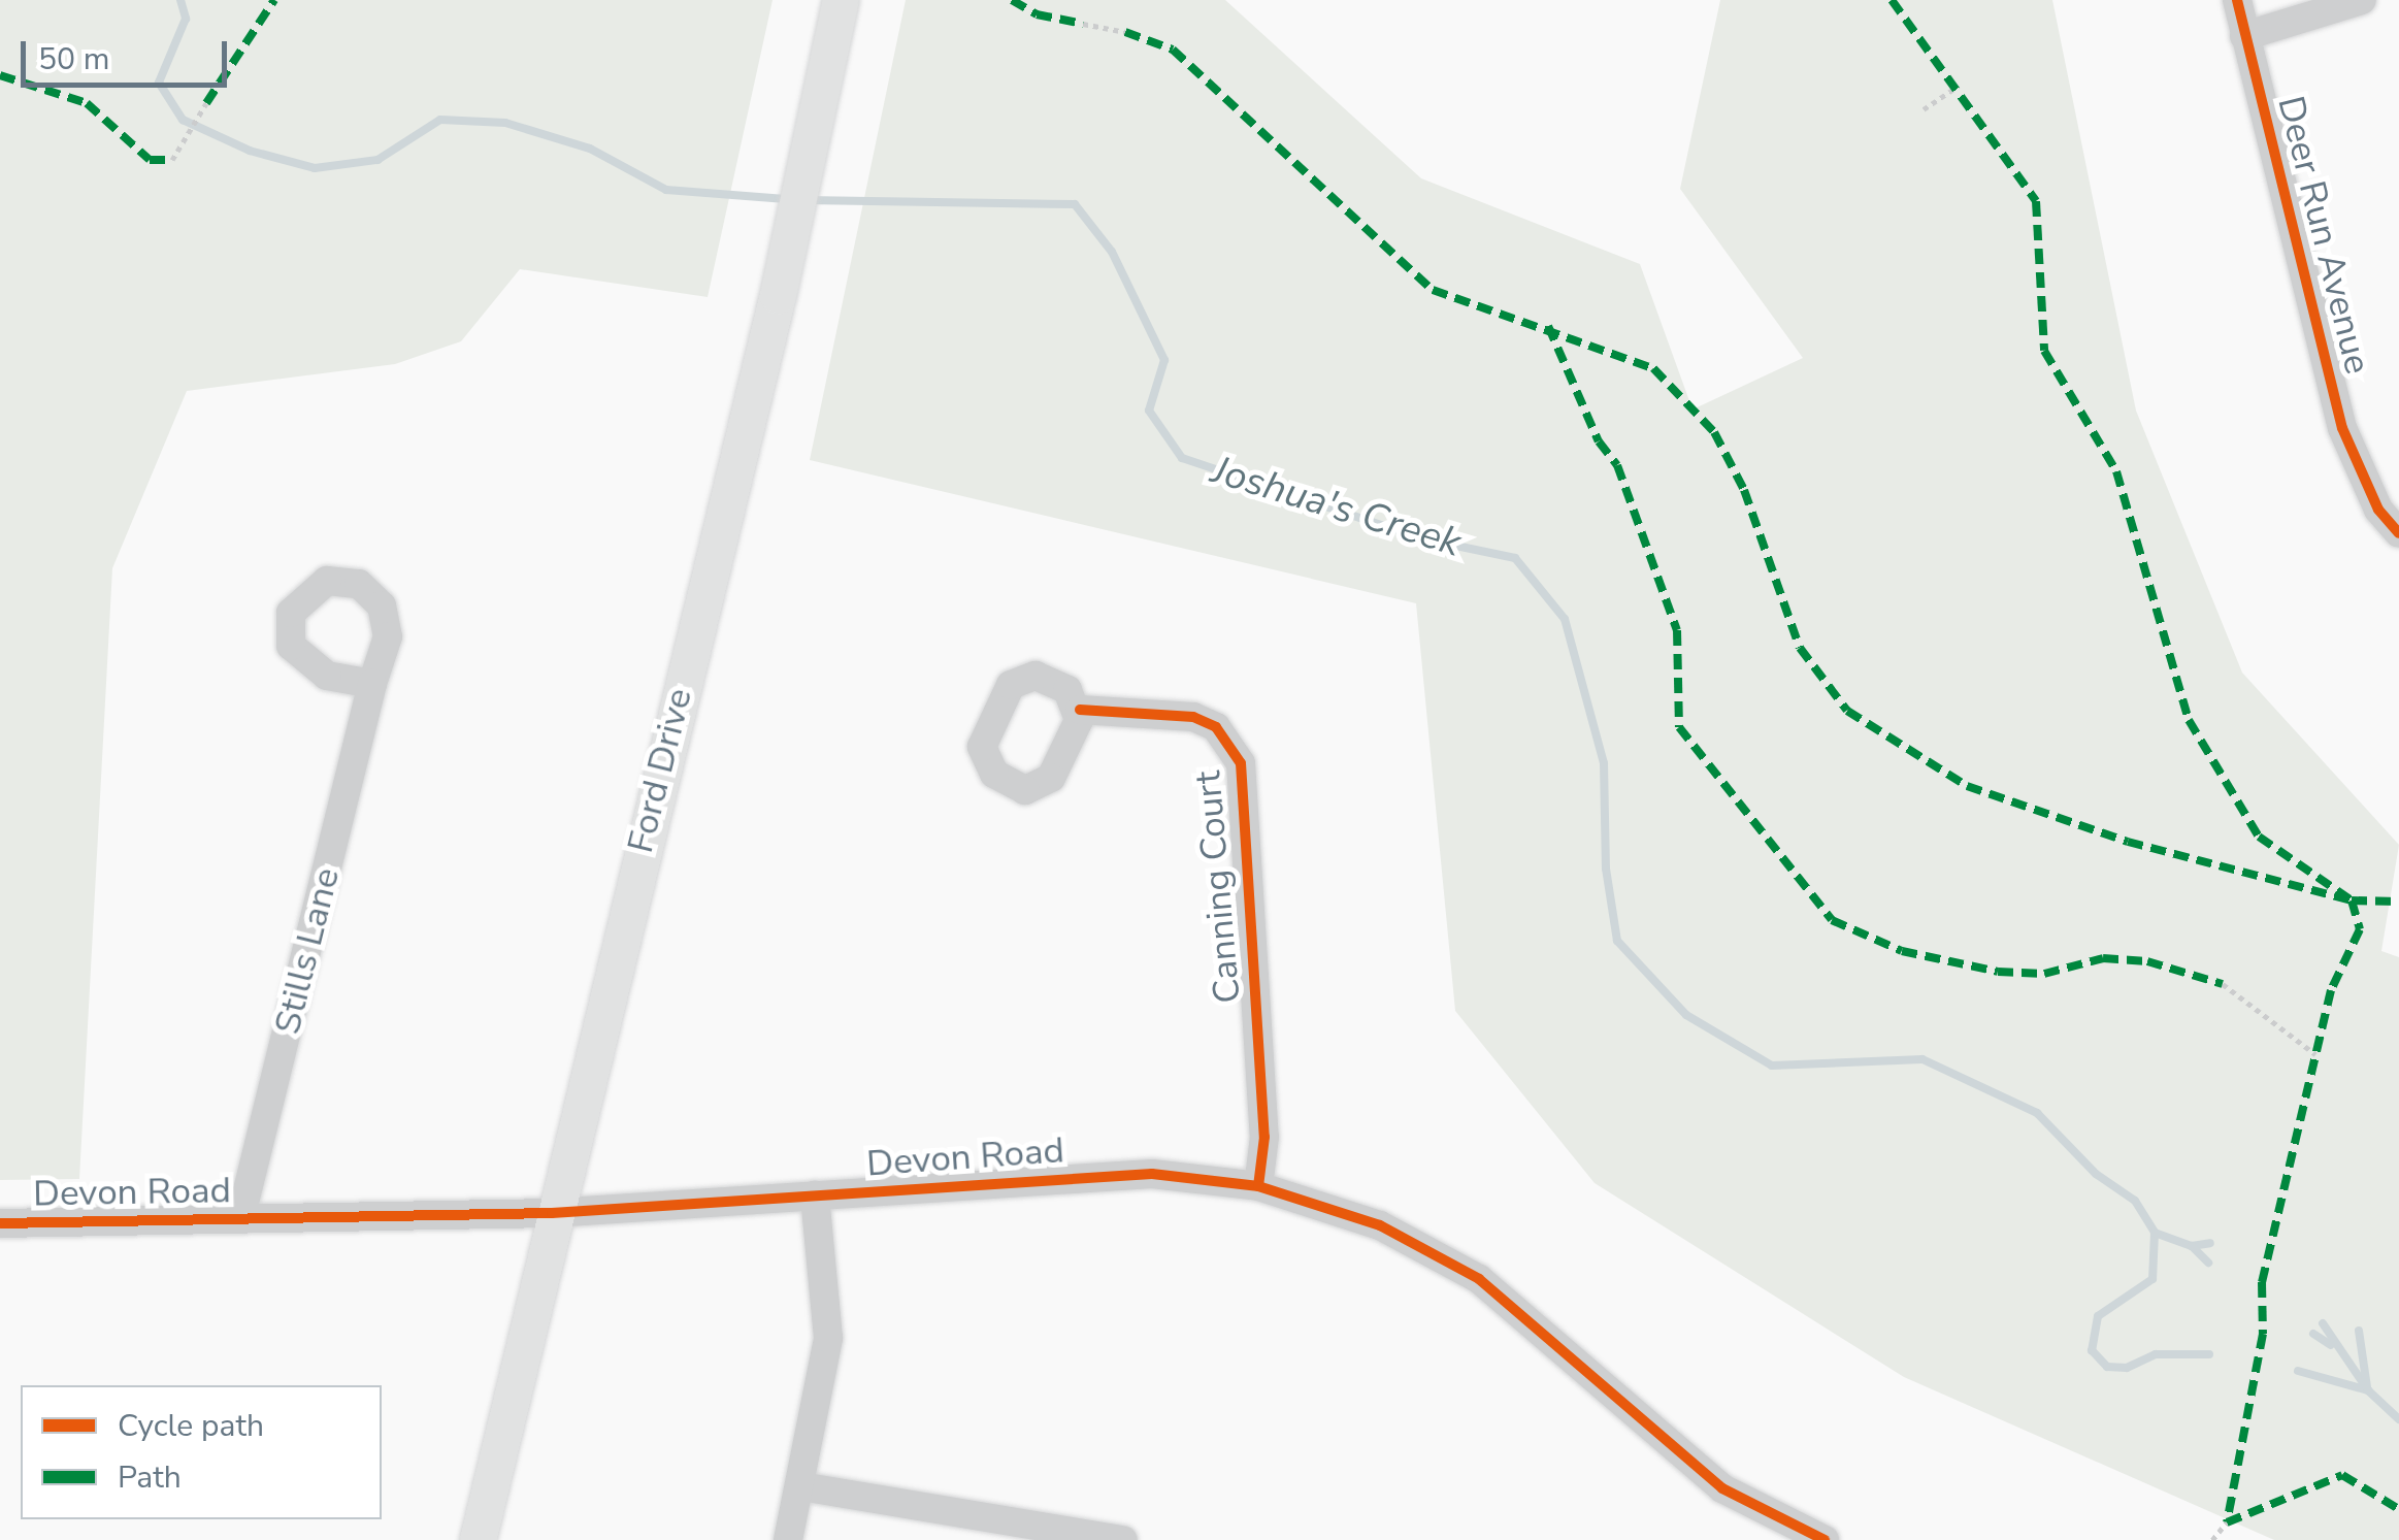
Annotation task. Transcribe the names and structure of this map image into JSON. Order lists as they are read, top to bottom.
{
  "streets": {
    "main road": ["Ford Drive"],
    "street": [
      "Deer Run Avenue",
      "Canning Court",
      "Stills Lane",
      "Devon Road"
    ]
  },
  "crossings": [
    ["Ford Drive", "Devon Road"],
    ["Canning Court", "Devon Road"],
    ["Stills Lane", "Devon Road"]
  ],
  "water": ["Joshua's Creek"],
  "legend": ["Cycle path", "Path"],
  "scale_bar": "50 m"
}
